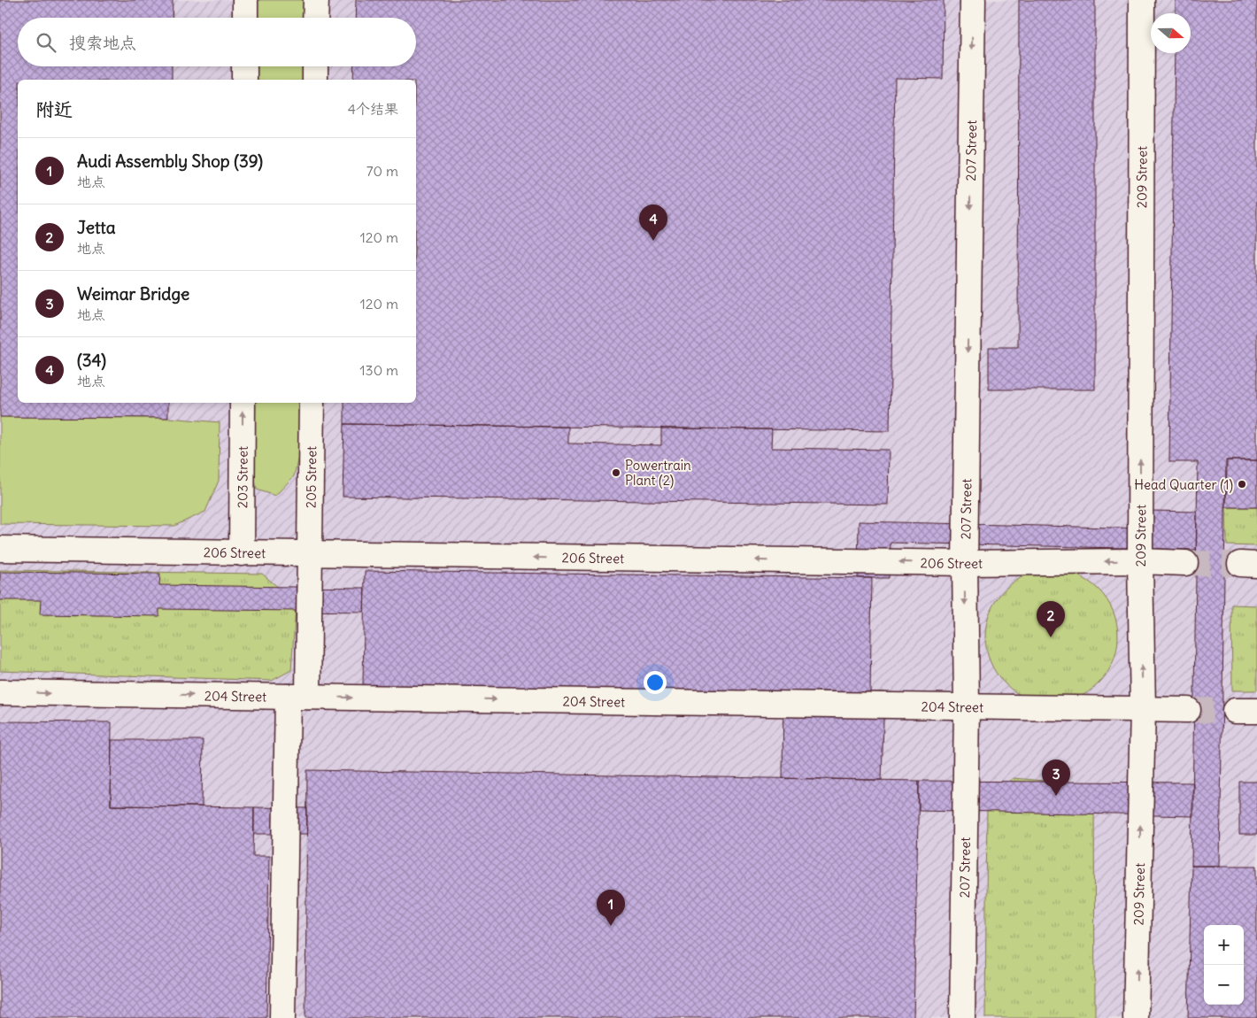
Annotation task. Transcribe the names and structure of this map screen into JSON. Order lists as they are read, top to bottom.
{
  "streets": {
    "street": [
      "207 Street",
      "209 Street",
      "203 Street",
      "205 Street",
      "206 Street",
      "204 Street"
    ]
  },
  "crossings": [
    ["207 Street", "206 Street"],
    ["207 Street", "204 Street"],
    ["209 Street", "206 Street"],
    ["209 Street", "204 Street"],
    ["203 Street", "206 Street"],
    ["205 Street", "206 Street"],
    ["205 Street", "204 Street"]
  ],
  "one_way": [
    "207 Street",
    "209 Street",
    "203 Street",
    "206 Street",
    "204 Street"
  ],
  "places": ["Powertrain Plant (2)", "Head Quarter (1)"],
  "north": "right",
  "page": {
    "search": "搜索地点",
    "heading": ["附近", "4个结果"],
    "list": [
      {
        "mark": "1",
        "name": "Audi Assembly Shop (39)",
        "note": "地点",
        "value": "70 m"
      },
      {
        "mark": "2",
        "name": "Jetta",
        "note": "地点",
        "value": "120 m"
      },
      {
        "mark": "3",
        "name": "Weimar Bridge",
        "note": "地点",
        "value": "120 m"
      },
      {
        "mark": "4",
        "name": "(34)",
        "note": "地点",
        "value": "130 m"
      }
    ],
    "pins": [
      "4",
      "2",
      "3",
      "1"
    ],
    "map_buttons": ["+", "−"]
  }
}
